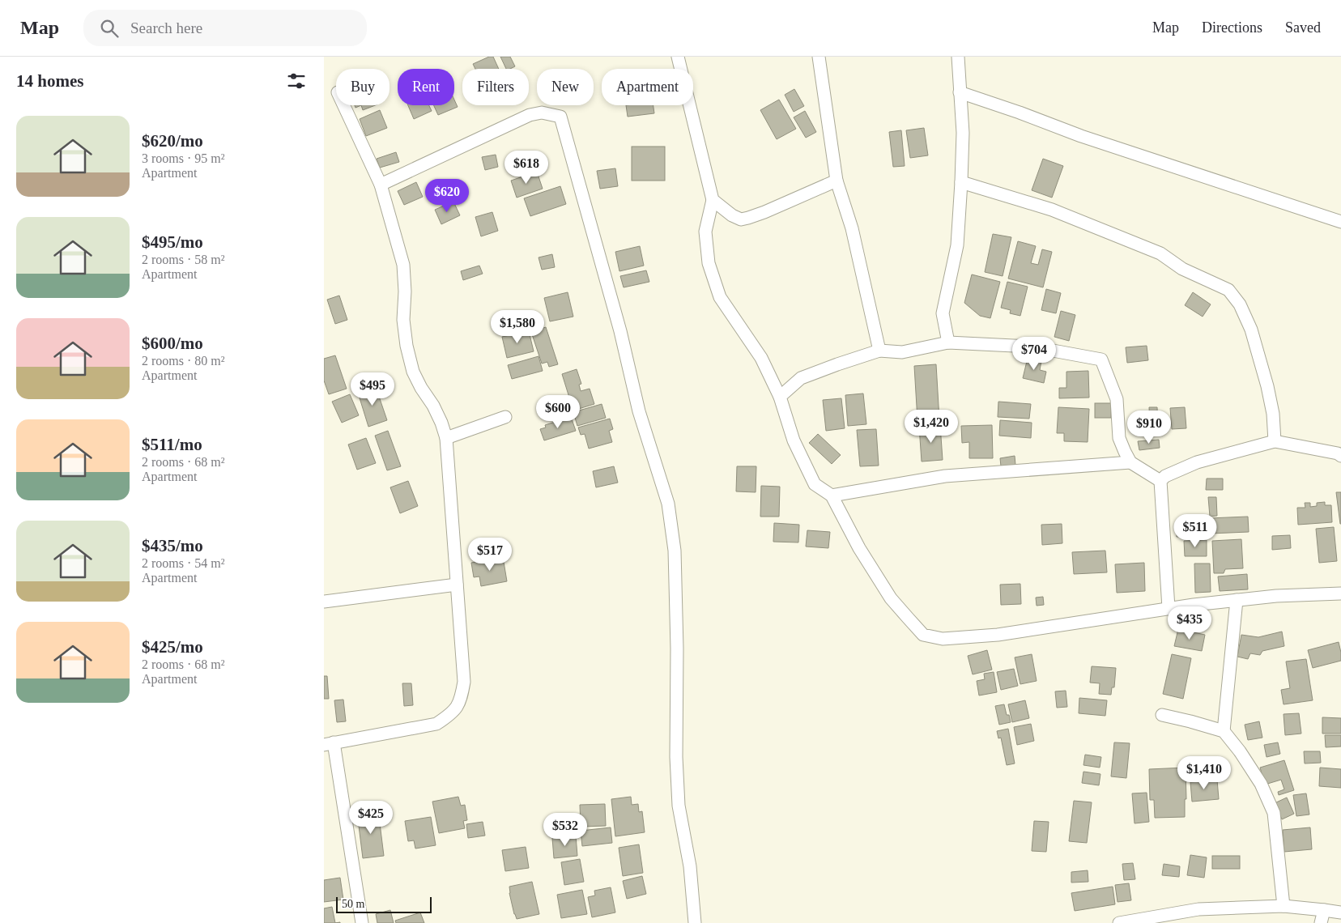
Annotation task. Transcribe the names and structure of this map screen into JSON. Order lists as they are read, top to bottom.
{
  "scale_bar": "50 m",
  "page": {
    "header": "Map",
    "search": "Search here",
    "nav": ["Map", "Directions", "Saved"],
    "heading": "14 homes",
    "chip": [
      "Buy",
      "Rent",
      "Filters",
      "New",
      "Apartment"
    ],
    "list": [
      {
        "name": "$620/mo",
        "note": "3 rooms · 95 m² · Apartment"
      },
      {
        "name": "$495/mo",
        "note": "2 rooms · 58 m² · Apartment"
      },
      {
        "name": "$600/mo",
        "note": "2 rooms · 80 m² · Apartment"
      },
      {
        "name": "$511/mo",
        "note": "2 rooms · 68 m² · Apartment"
      },
      {
        "name": "$435/mo",
        "note": "2 rooms · 54 m² · Apartment"
      },
      {
        "name": "$425/mo",
        "note": "2 rooms · 68 m² · Apartment"
      }
    ],
    "price": [
      "$618",
      "$620",
      "$1,580",
      "$704",
      "$495",
      "$600",
      "$1,420",
      "$910",
      "$511",
      "$517",
      "$435",
      "$1,410",
      "$425",
      "$532"
    ],
    "scale": "50 m"
  }
}
